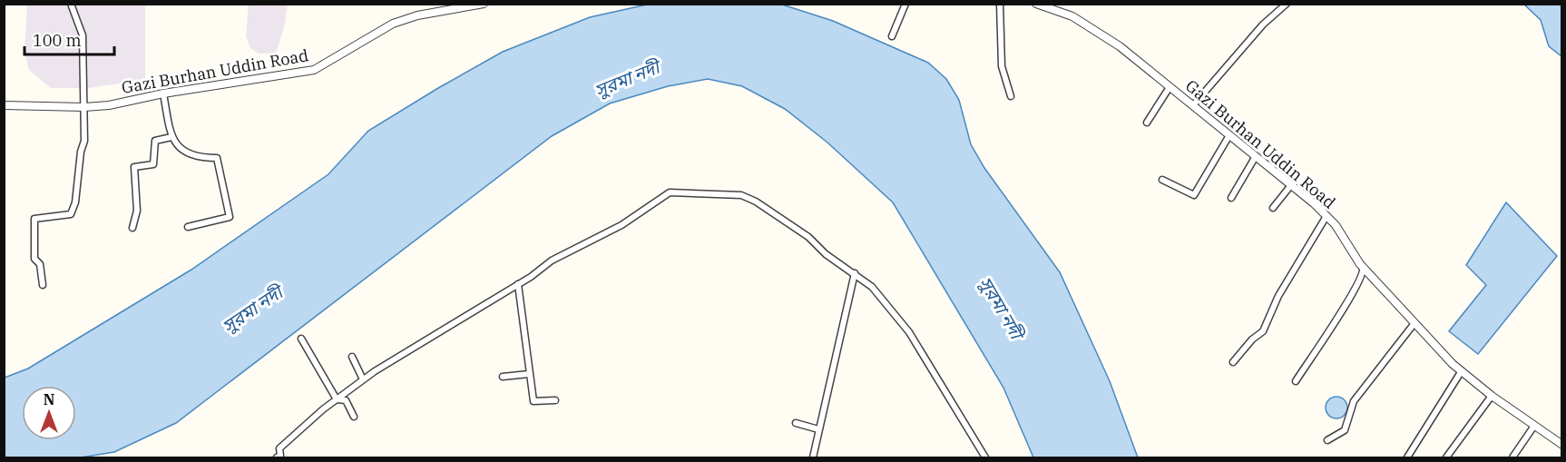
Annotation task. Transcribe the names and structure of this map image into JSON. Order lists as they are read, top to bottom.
{
  "streets": {
    "street": ["Gazi Burhan Uddin Road"]
  },
  "water": ["সুরমা নদী"],
  "scale_bar": "100 m",
  "north": "top"
}
